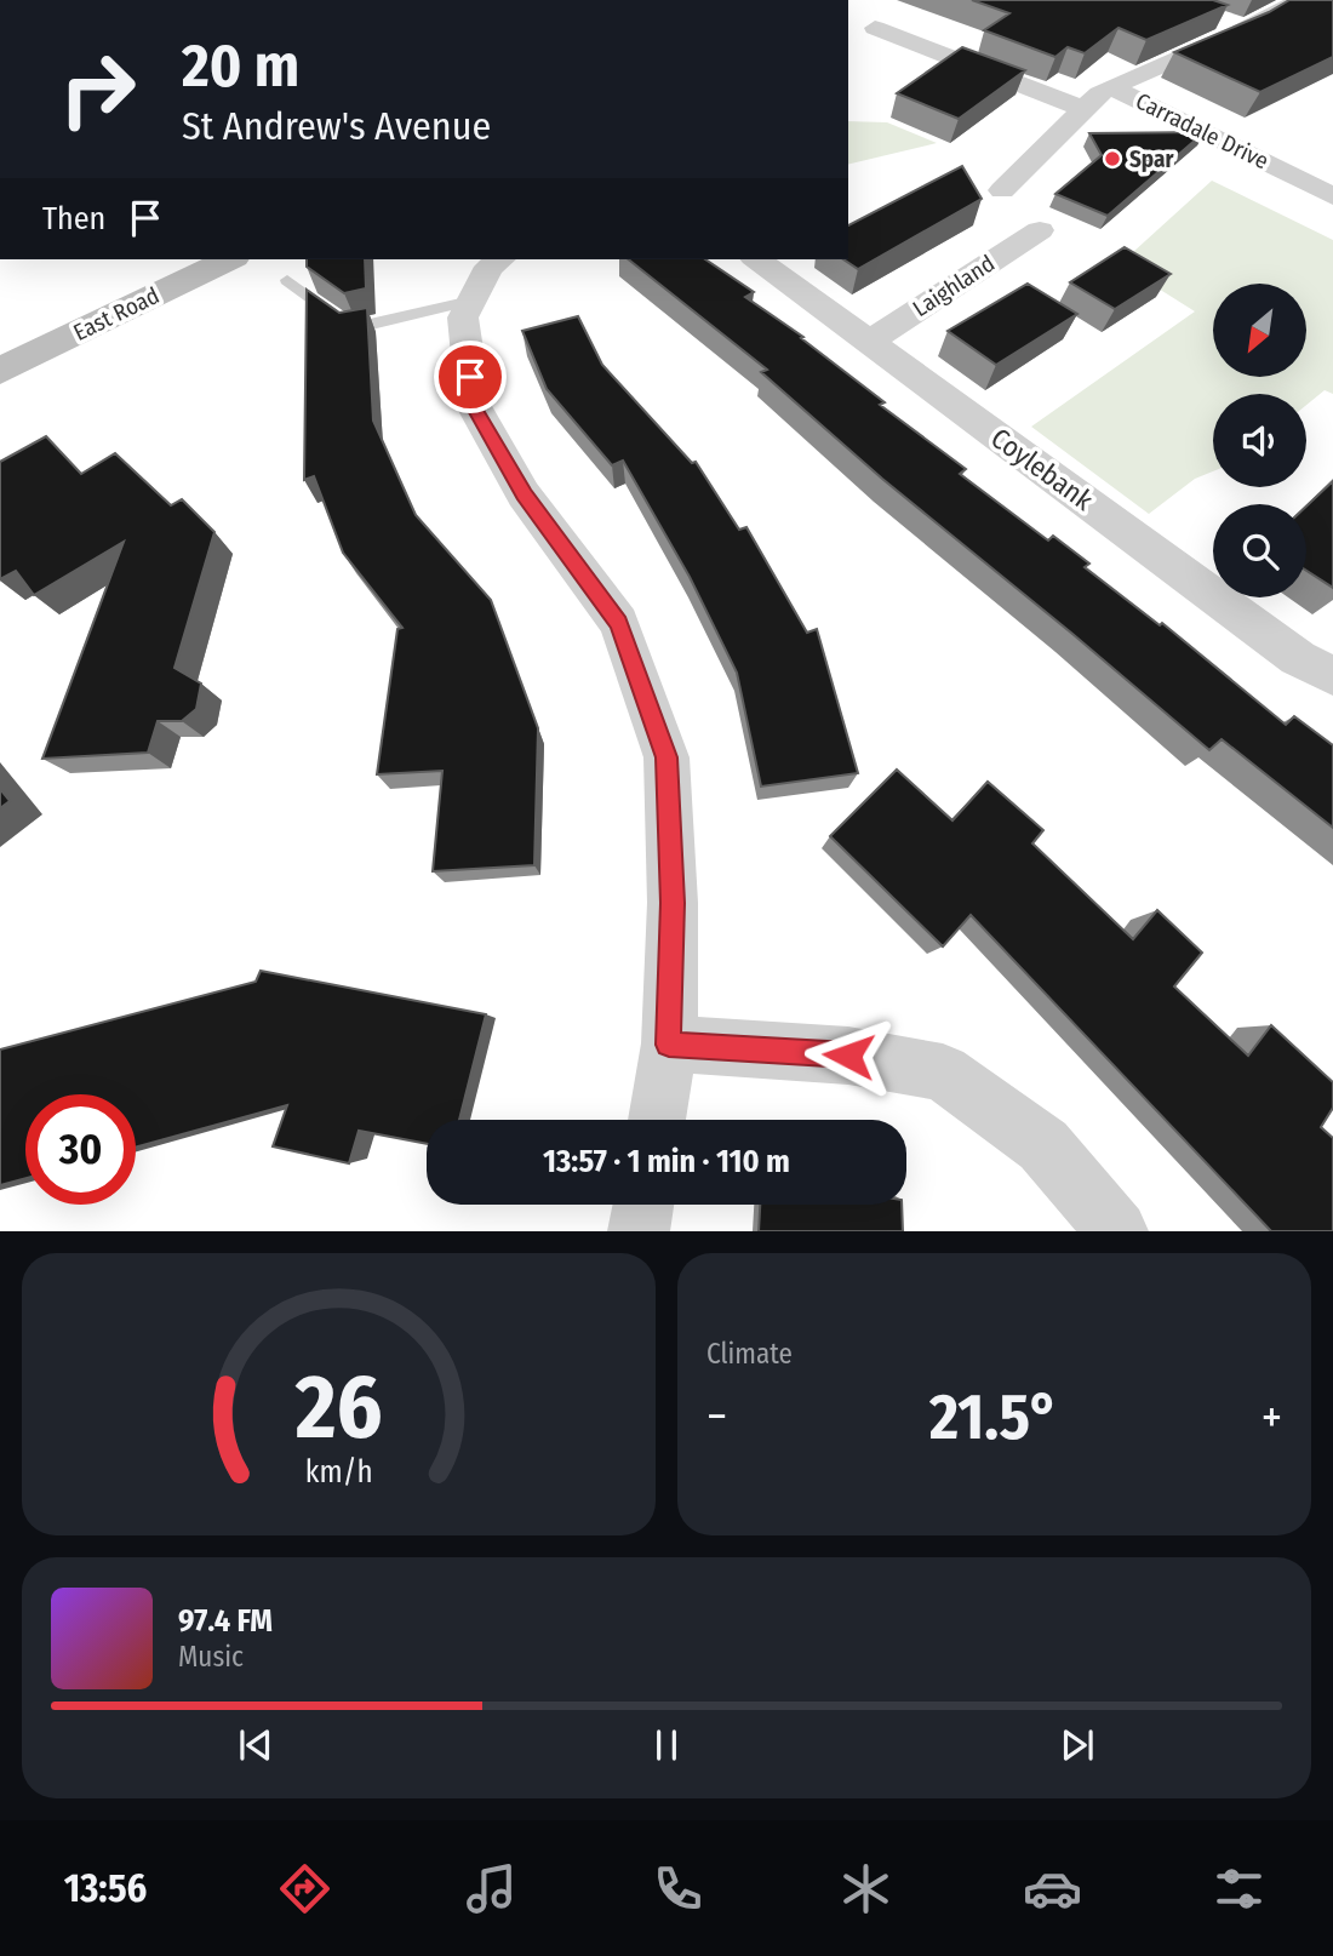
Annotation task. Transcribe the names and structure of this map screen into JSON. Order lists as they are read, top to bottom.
{
  "streets": {
    "street": [
      "Carradale Drive",
      "Laighland",
      "East Road",
      "Coylebank"
    ]
  },
  "crossings": [
    ["Laighland", "Coylebank"]
  ],
  "places": ["Spar"],
  "north": "bottom left",
  "page": {
    "turn": ["20 m", "St Andrew's Avenue"],
    "then": "Then",
    "limit": "30",
    "trip": "13:57 · 1 min · 110 m",
    "tile": "Climate",
    "heat": ["−", "21.5°", "+"],
    "song": ["97.4 FM", "Music"],
    "tabs": "13:56",
    "gauge": ["26", "km/h"]
  }
}
